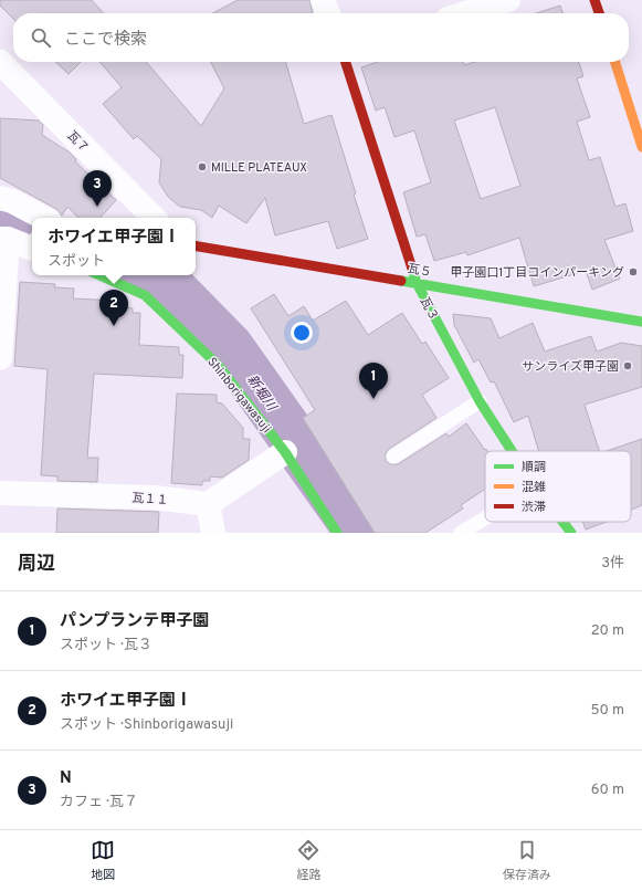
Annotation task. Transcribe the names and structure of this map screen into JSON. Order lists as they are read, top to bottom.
{
  "streets": {
    "street": [
      "瓦７",
      "瓦５",
      "瓦３",
      "Shinborigawasuji",
      "瓦１１"
    ]
  },
  "crossings": [
    ["瓦５", "瓦３"]
  ],
  "water": ["新堀川"],
  "places": ["MILLE PLATEAUX", "甲子園口1丁目コインパーキング", "サンライズ甲子園"],
  "legend": ["順調", "混雑", "渋滞"],
  "page": {
    "search": "ここで検索",
    "pins": ["3", "2", "1"],
    "popup": ["ホワイエ甲子園Ⅰ", "スポット"],
    "heading": ["周辺", "3件"],
    "list": [
      {
        "mark": "1",
        "name": "パンプランテ甲子園",
        "note": "スポット · 瓦３",
        "value": "20 m"
      },
      {
        "mark": "2",
        "name": "ホワイエ甲子園Ⅰ",
        "note": "スポット · Shinborigawasuji",
        "value": "50 m"
      },
      {
        "mark": "3",
        "name": "N",
        "note": "カフェ · 瓦７",
        "value": "60 m"
      }
    ],
    "nav": ["地図", "経路", "保存済み"]
  }
}
